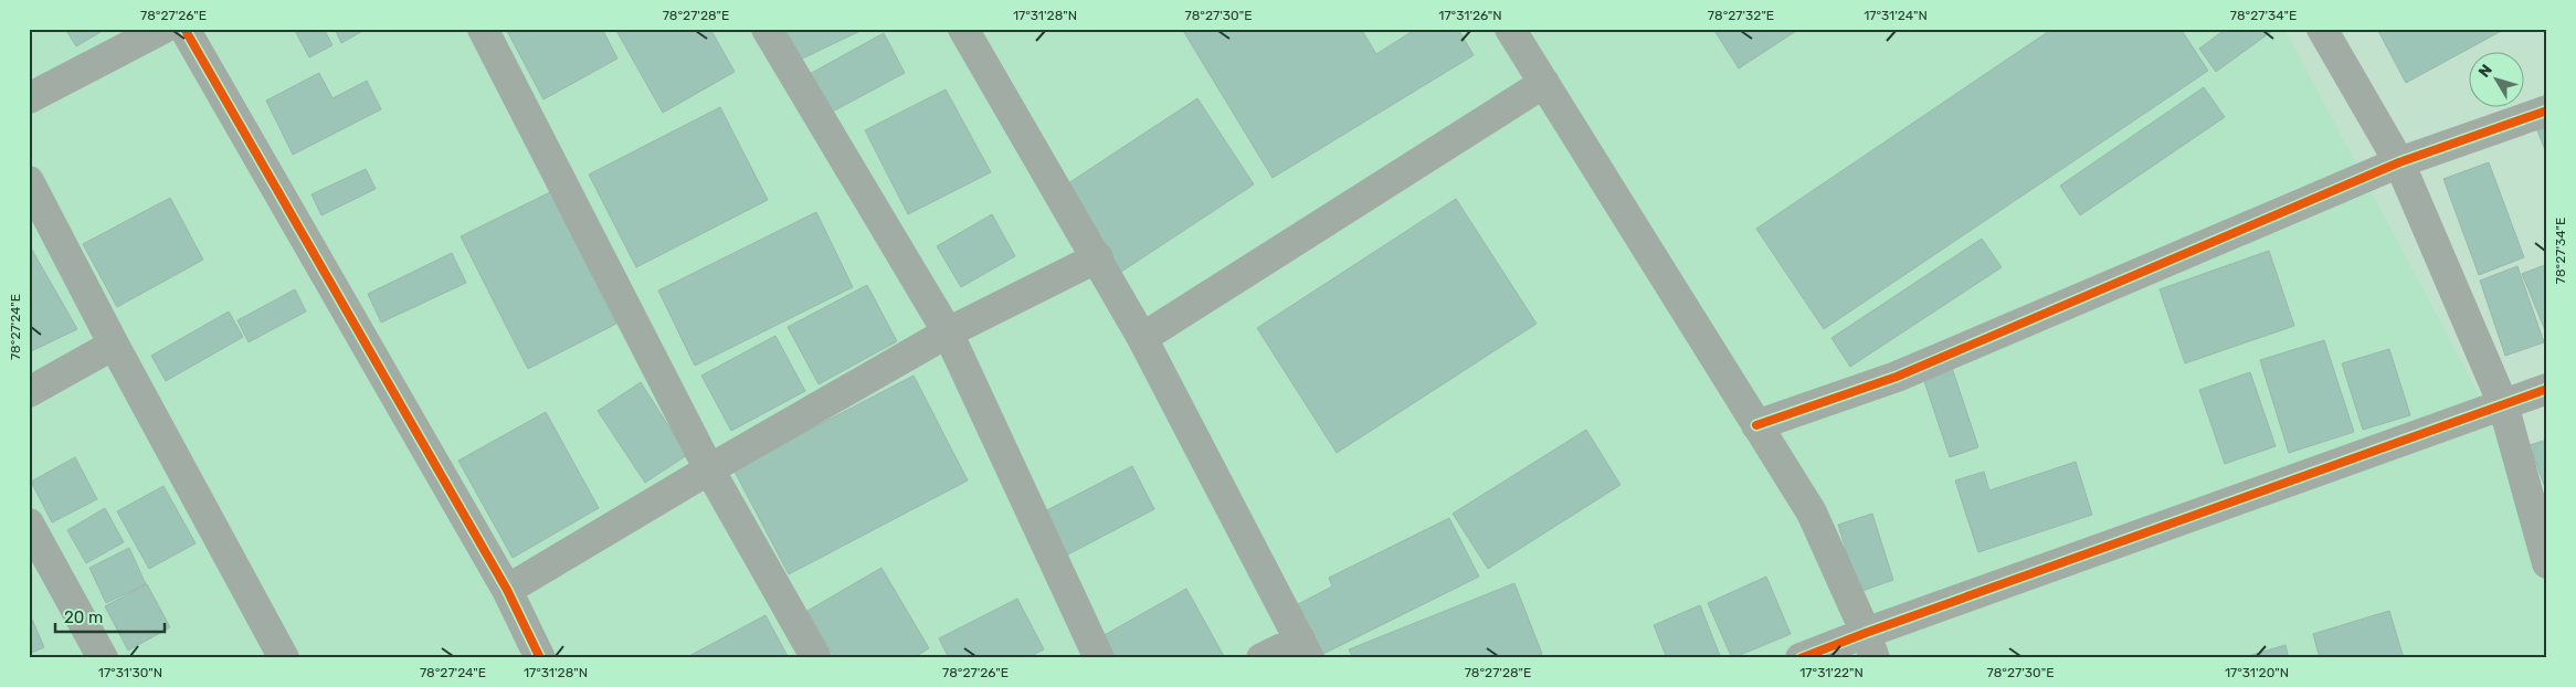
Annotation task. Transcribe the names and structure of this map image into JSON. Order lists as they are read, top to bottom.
{
  "scale_bar": "20 m",
  "north": "top left",
  "coordinates": [
    "78°27'26\"E",
    "78°27'28\"E",
    "17°31'28\"N",
    "78°27'30\"E",
    "17°31'26\"N",
    "78°27'32\"E",
    "17°31'24\"N",
    "78°27'34\"E",
    "78°27'24\"E",
    "17°31'30\"N",
    "17°31'22\"N",
    "17°31'20\"N"
  ]
}
